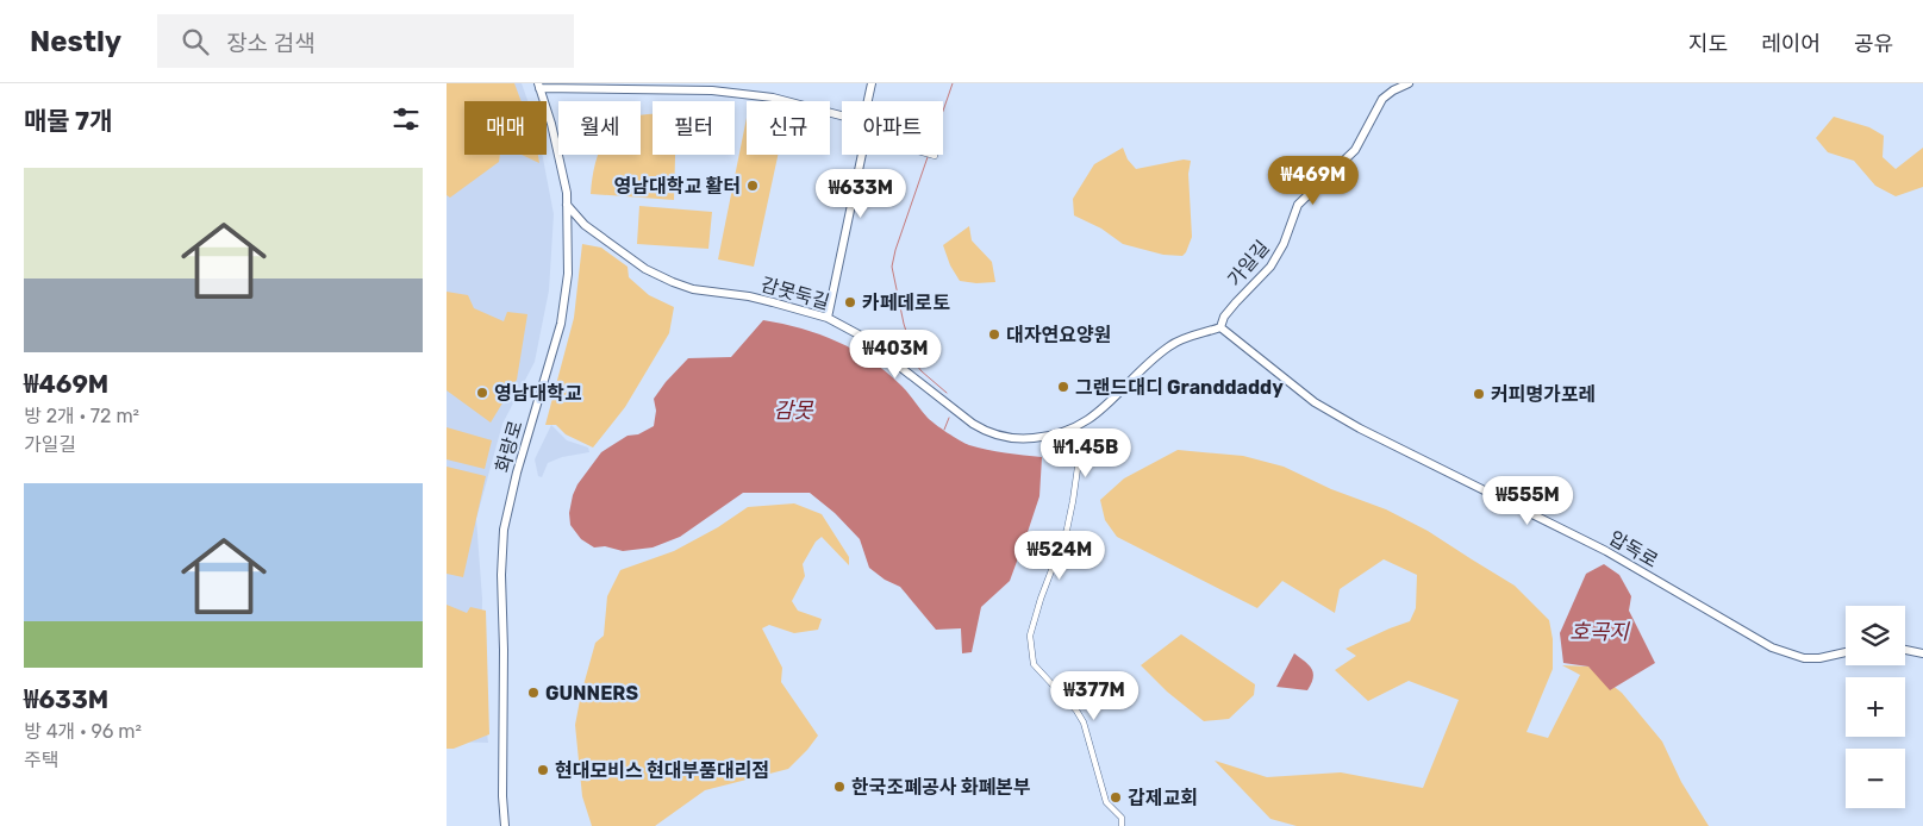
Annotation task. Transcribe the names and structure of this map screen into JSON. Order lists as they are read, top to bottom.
{
  "streets": {
    "street": [
      "가일길",
      "감못둑길",
      "화랑로",
      "압독로"
    ]
  },
  "crossings": [
    ["가일길", "감못둑길"],
    ["가일길", "압독로"],
    ["감못둑길", "화랑로"],
    ["감못둑길", "압독로"]
  ],
  "water": ["감못", "호곡지"],
  "places": [
    "영남대학교 활터",
    "카페데로토",
    "대자연요양원",
    "그랜드대디 Granddaddy",
    "영남대학교",
    "커피명가포레",
    "GUNNERS",
    "현대모비스 현대부품대리점",
    "한국조폐공사 화폐본부",
    "갑제교회"
  ],
  "page": {
    "header": "Nestly",
    "search": "장소 검색",
    "nav": ["지도", "레이어", "공유"],
    "heading": "매물 7개",
    "chip": [
      "매매",
      "월세",
      "필터",
      "신규",
      "아파트"
    ],
    "list": [
      {
        "name": "₩469M",
        "note": "방 2개 · 72 m² · 가일길"
      },
      {
        "name": "₩633M",
        "note": "방 4개 · 96 m² · 주택"
      }
    ],
    "price": [
      "₩469M",
      "₩633M",
      "₩403M",
      "₩1.45B",
      "₩555M",
      "₩524M",
      "₩377M"
    ],
    "map_buttons": ["+", "−"]
  }
}
